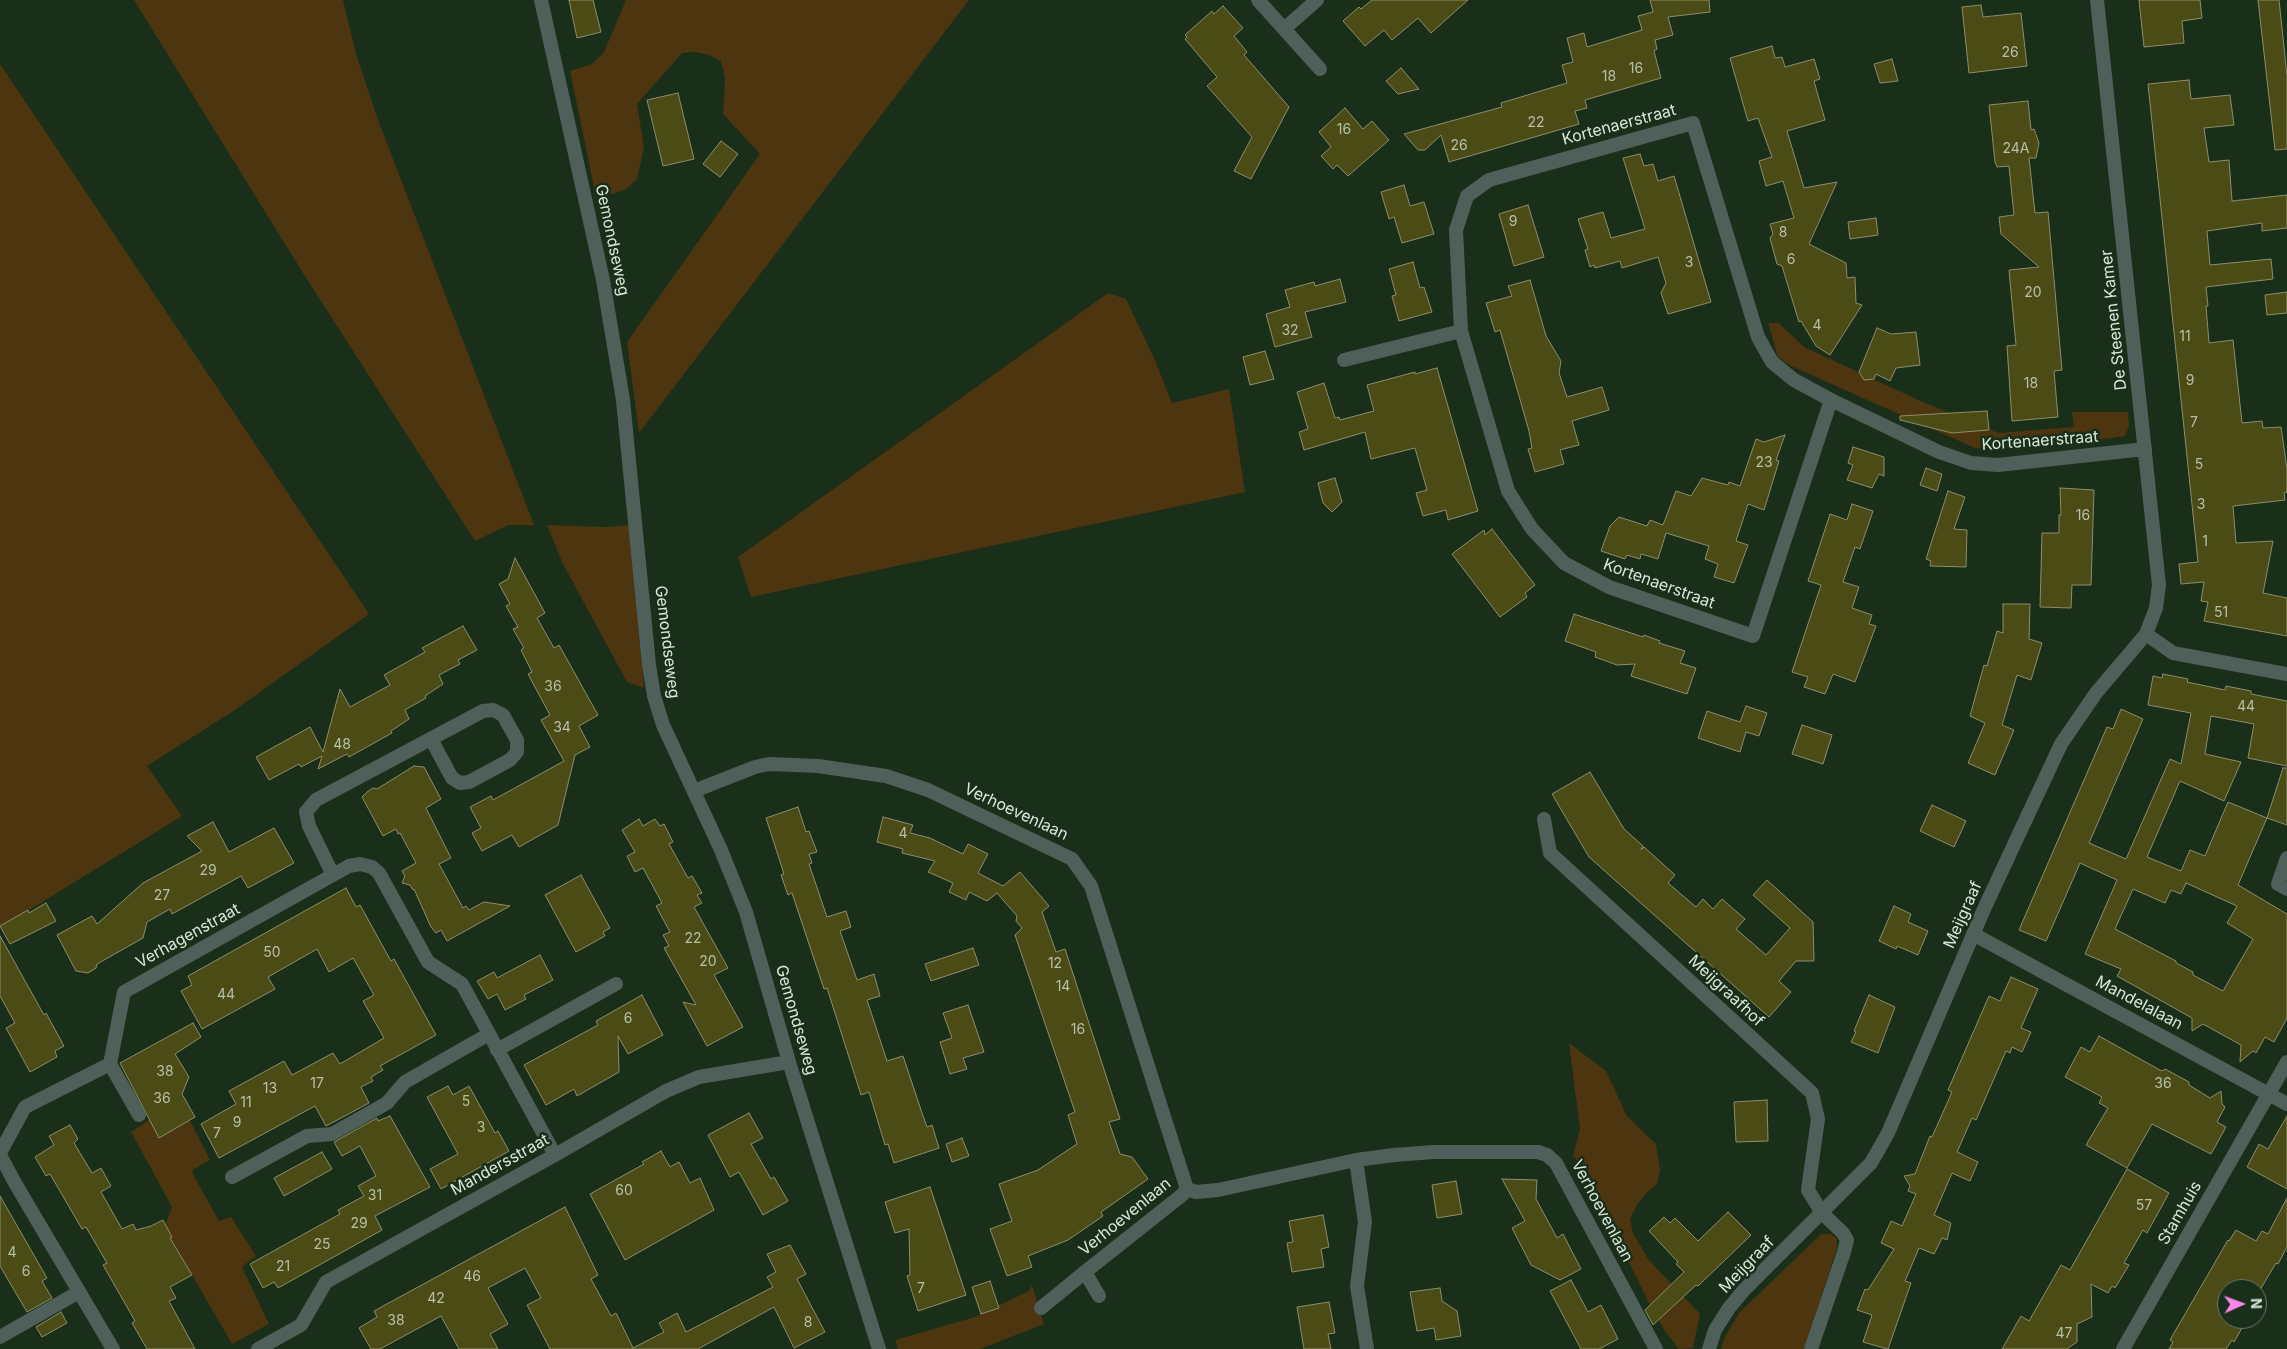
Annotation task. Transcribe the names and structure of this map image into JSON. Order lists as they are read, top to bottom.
{
  "streets": {
    "street": [
      "Kortenaerstraat",
      "Gemondseweg",
      "De Steenen Kamer",
      "Verhoevenlaan",
      "Meijgraaf",
      "Verhagenstraat",
      "Meijgraafhof",
      "Mandelalaan",
      "Mandersstraat",
      "Stamhuis"
    ]
  },
  "crossings": [
    ["Kortenaerstraat", "De Steenen Kamer"],
    ["Gemondseweg", "Verhoevenlaan"],
    ["Gemondseweg", "Mandersstraat"],
    ["De Steenen Kamer", "Meijgraaf"],
    ["Meijgraaf", "Meijgraafhof"],
    ["Meijgraaf", "Mandelalaan"],
    ["Verhagenstraat", "Mandersstraat"],
    ["Mandelalaan", "Stamhuis"]
  ],
  "house_numbers": [
    "26",
    "16",
    "18",
    "22",
    "16",
    "26",
    "24A",
    "9",
    "8",
    "6",
    "3",
    "20",
    "4",
    "32",
    "11",
    "9",
    "18",
    "7",
    "23",
    "5",
    "3",
    "16",
    "1",
    "51",
    "36",
    "44",
    "34",
    "48",
    "4",
    "29",
    "27",
    "22",
    "50",
    "20",
    "12",
    "14",
    "44",
    "6",
    "16",
    "38",
    "17",
    "36",
    "13",
    "36",
    "5",
    "11",
    "9",
    "3",
    "7",
    "60",
    "31",
    "57",
    "29",
    "25",
    "4",
    "21",
    "6",
    "46",
    "7",
    "42",
    "38",
    "8",
    "47"
  ],
  "north": "right"
}
